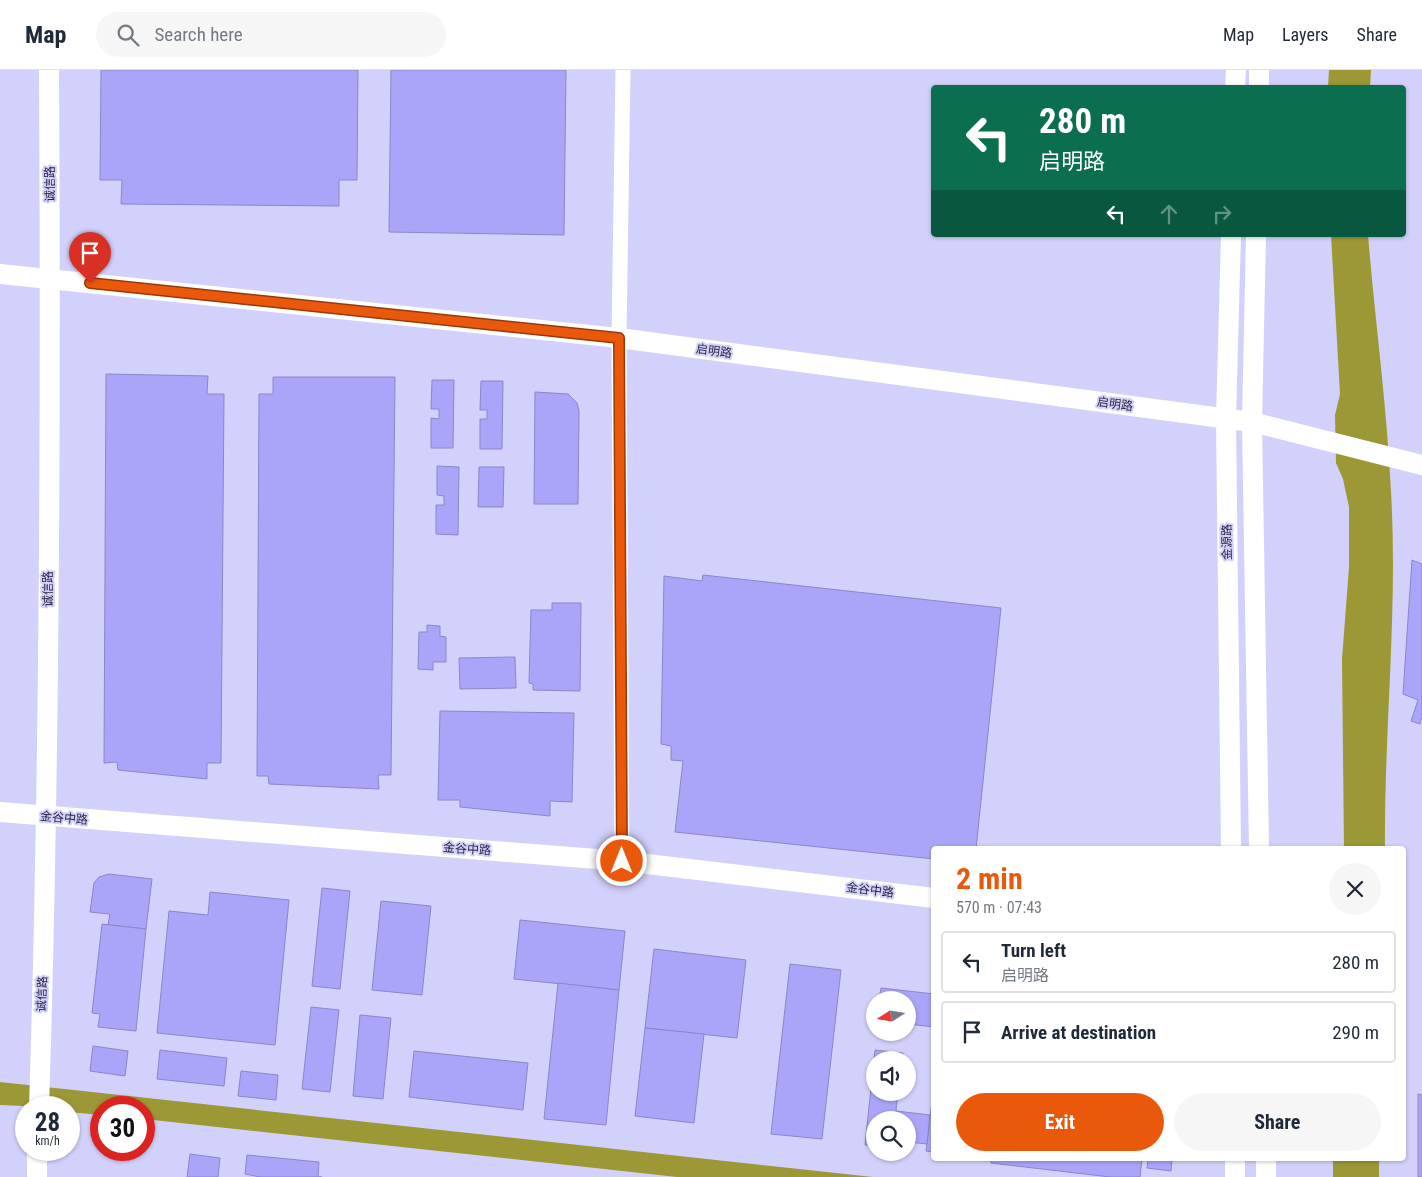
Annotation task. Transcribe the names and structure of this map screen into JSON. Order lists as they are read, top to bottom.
{
  "streets": {
    "street": [
      "诚信路",
      "启明路",
      "金源路",
      "金谷中路"
    ]
  },
  "crossings": [
    ["诚信路", "启明路"],
    ["诚信路", "金谷中路"],
    ["启明路", "金源路"]
  ],
  "north": "left",
  "page": {
    "header": "Map",
    "search": "Search here",
    "nav": ["Map", "Layers", "Share"],
    "turn": ["280 m", "启明路"],
    "heading": ["2 min", "570 m · 07:43"],
    "list": [
      {
        "name": "Turn left",
        "note": "启明路",
        "value": "280 m"
      },
      {
        "name": "Arrive at destination",
        "value": "290 m"
      }
    ],
    "buttons": ["Exit", "Share"],
    "speed": "28 km/h",
    "limit": "30"
  }
}
